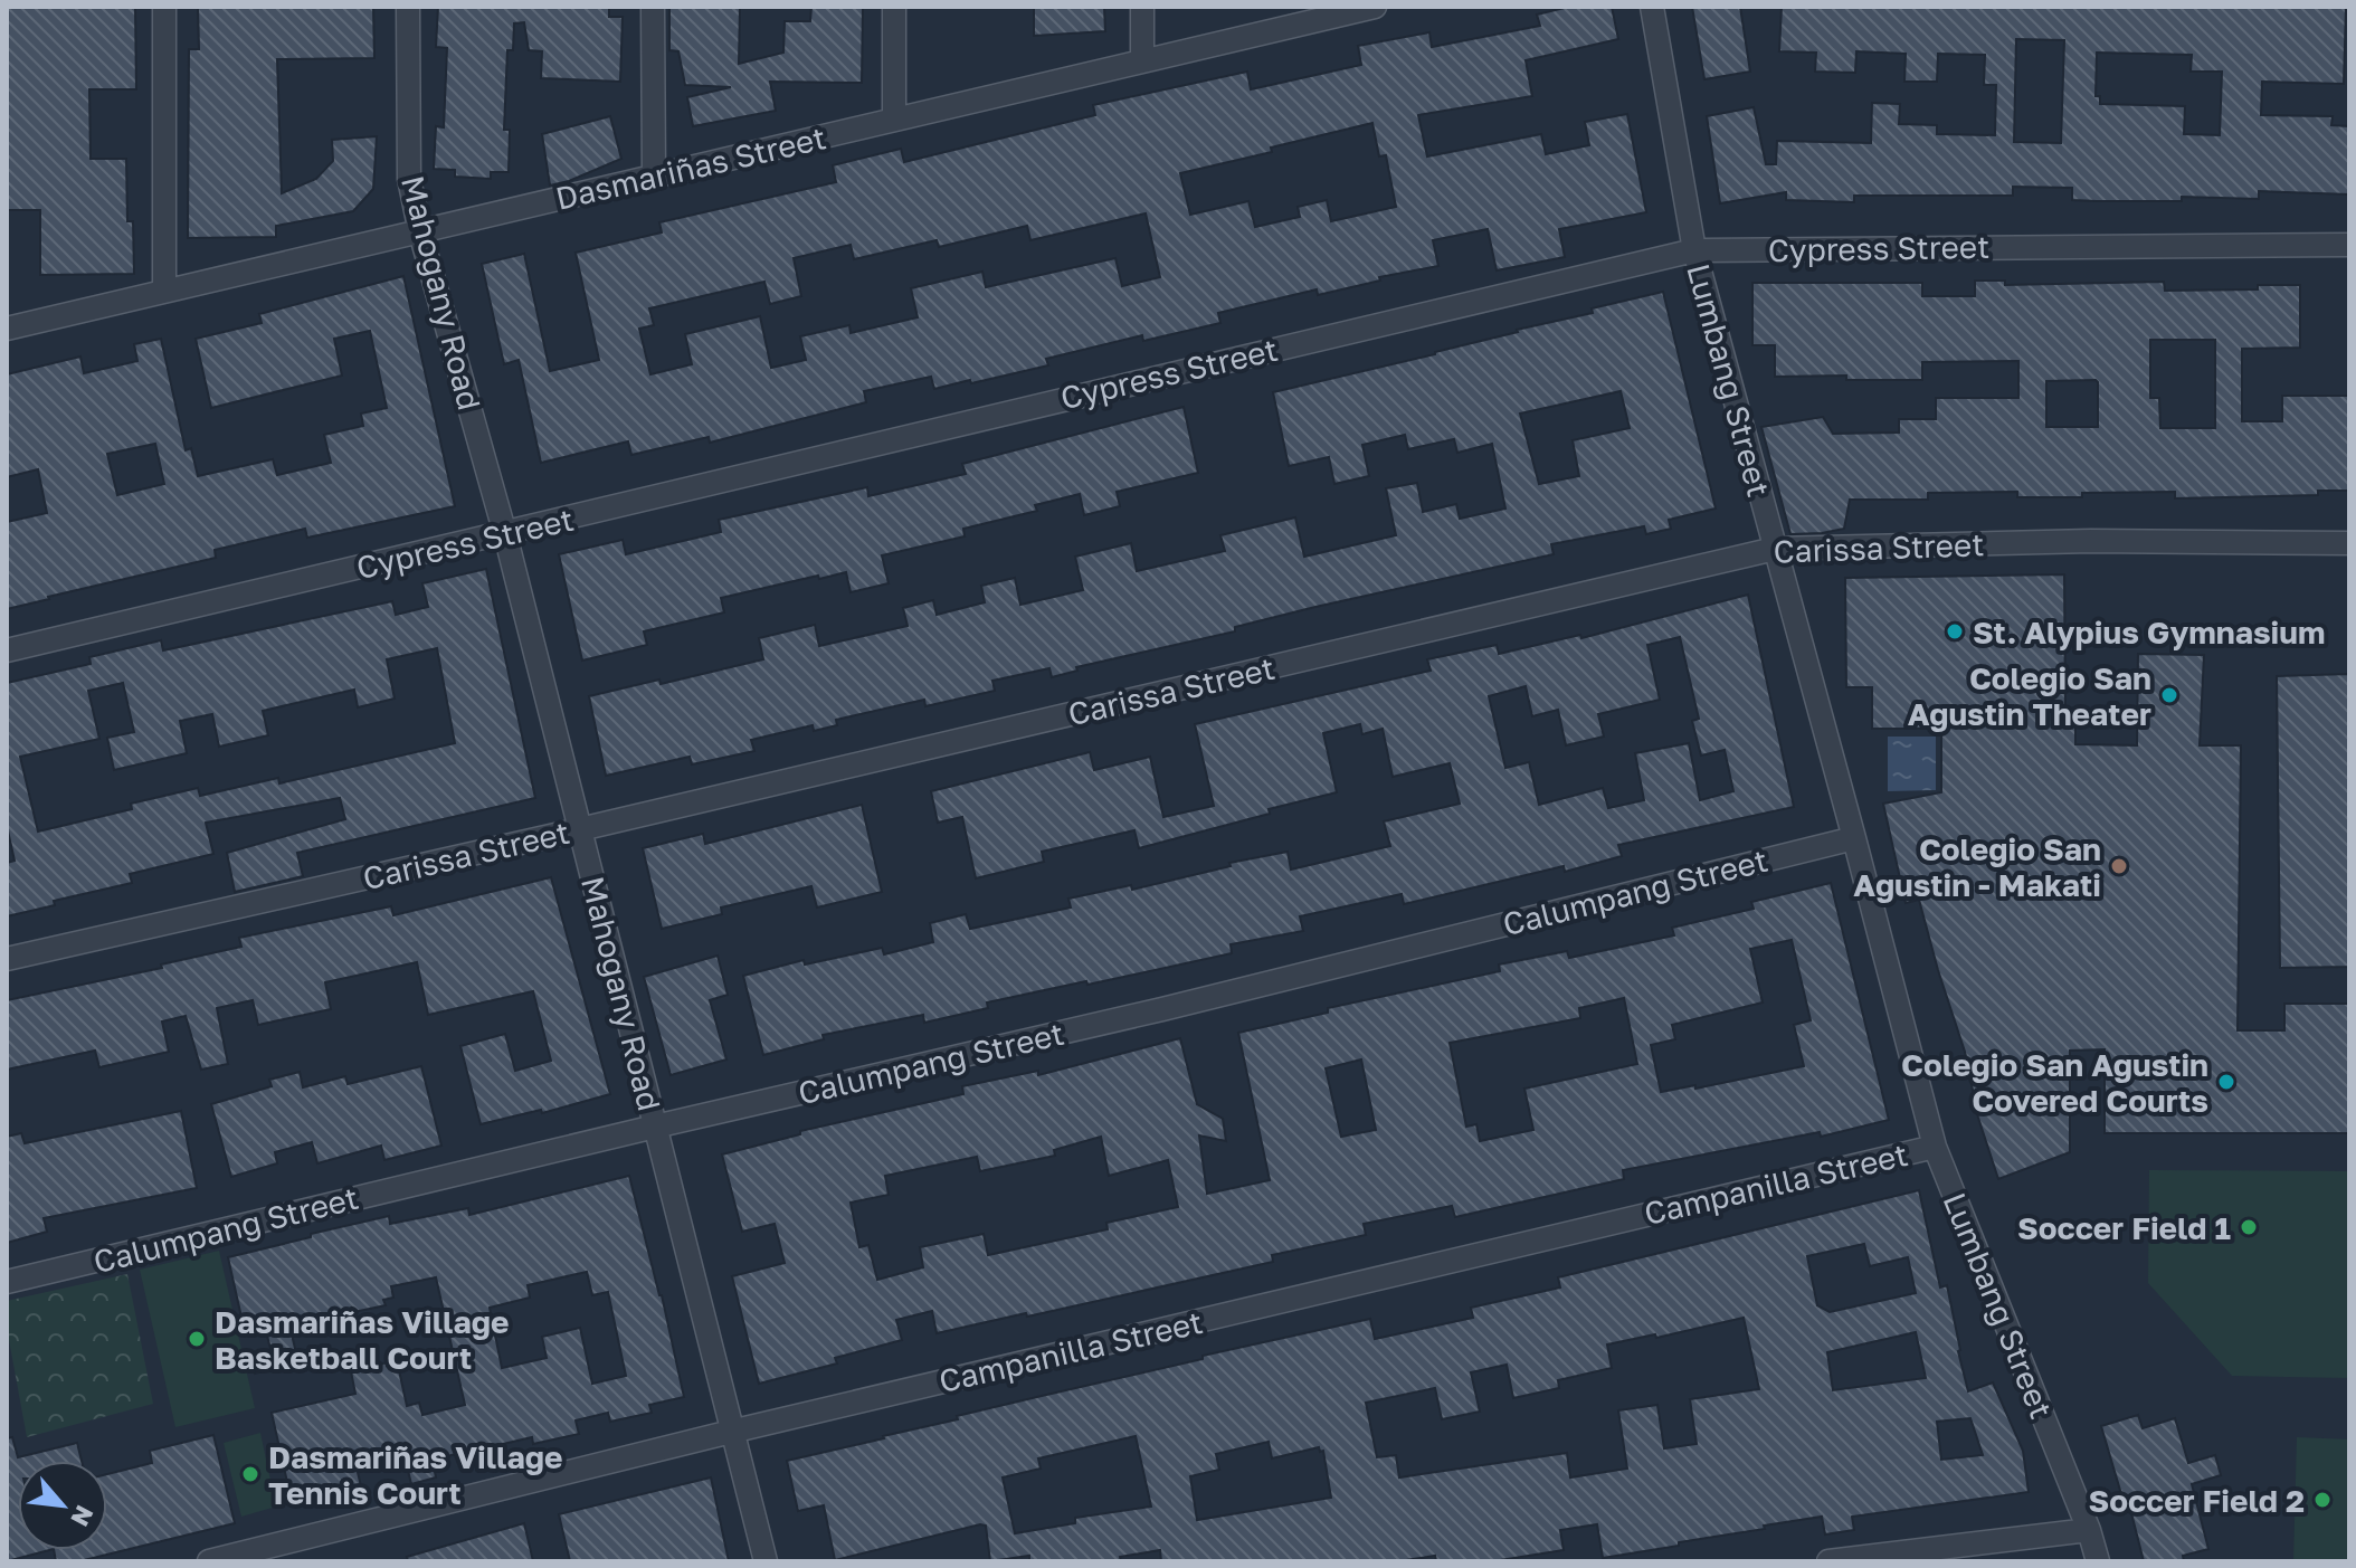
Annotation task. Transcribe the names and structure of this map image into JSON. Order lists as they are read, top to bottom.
{
  "streets": {
    "street": [
      "Dasmariñas Street",
      "Cypress Street",
      "Mahogany Road",
      "Lumbang Street",
      "Carissa Street",
      "Calumpang Street",
      "Campanilla Street"
    ]
  },
  "crossings": [
    ["Dasmariñas Street", "Mahogany Road"],
    ["Cypress Street", "Mahogany Road"],
    ["Cypress Street", "Lumbang Street"],
    ["Mahogany Road", "Carissa Street"],
    ["Mahogany Road", "Calumpang Street"],
    ["Mahogany Road", "Campanilla Street"],
    ["Lumbang Street", "Carissa Street"],
    ["Lumbang Street", "Calumpang Street"],
    ["Lumbang Street", "Campanilla Street"]
  ],
  "places": [
    "St. Alypius Gymnasium",
    "Colegio San Agustin Theater",
    "Colegio San Agustin - Makati",
    "Colegio San Agustin Covered Courts",
    "Soccer Field 1",
    "Dasmariñas Village Basketball Court",
    "Dasmariñas Village Tennis Court",
    "Soccer Field 2"
  ],
  "north": "bottom right"
}
